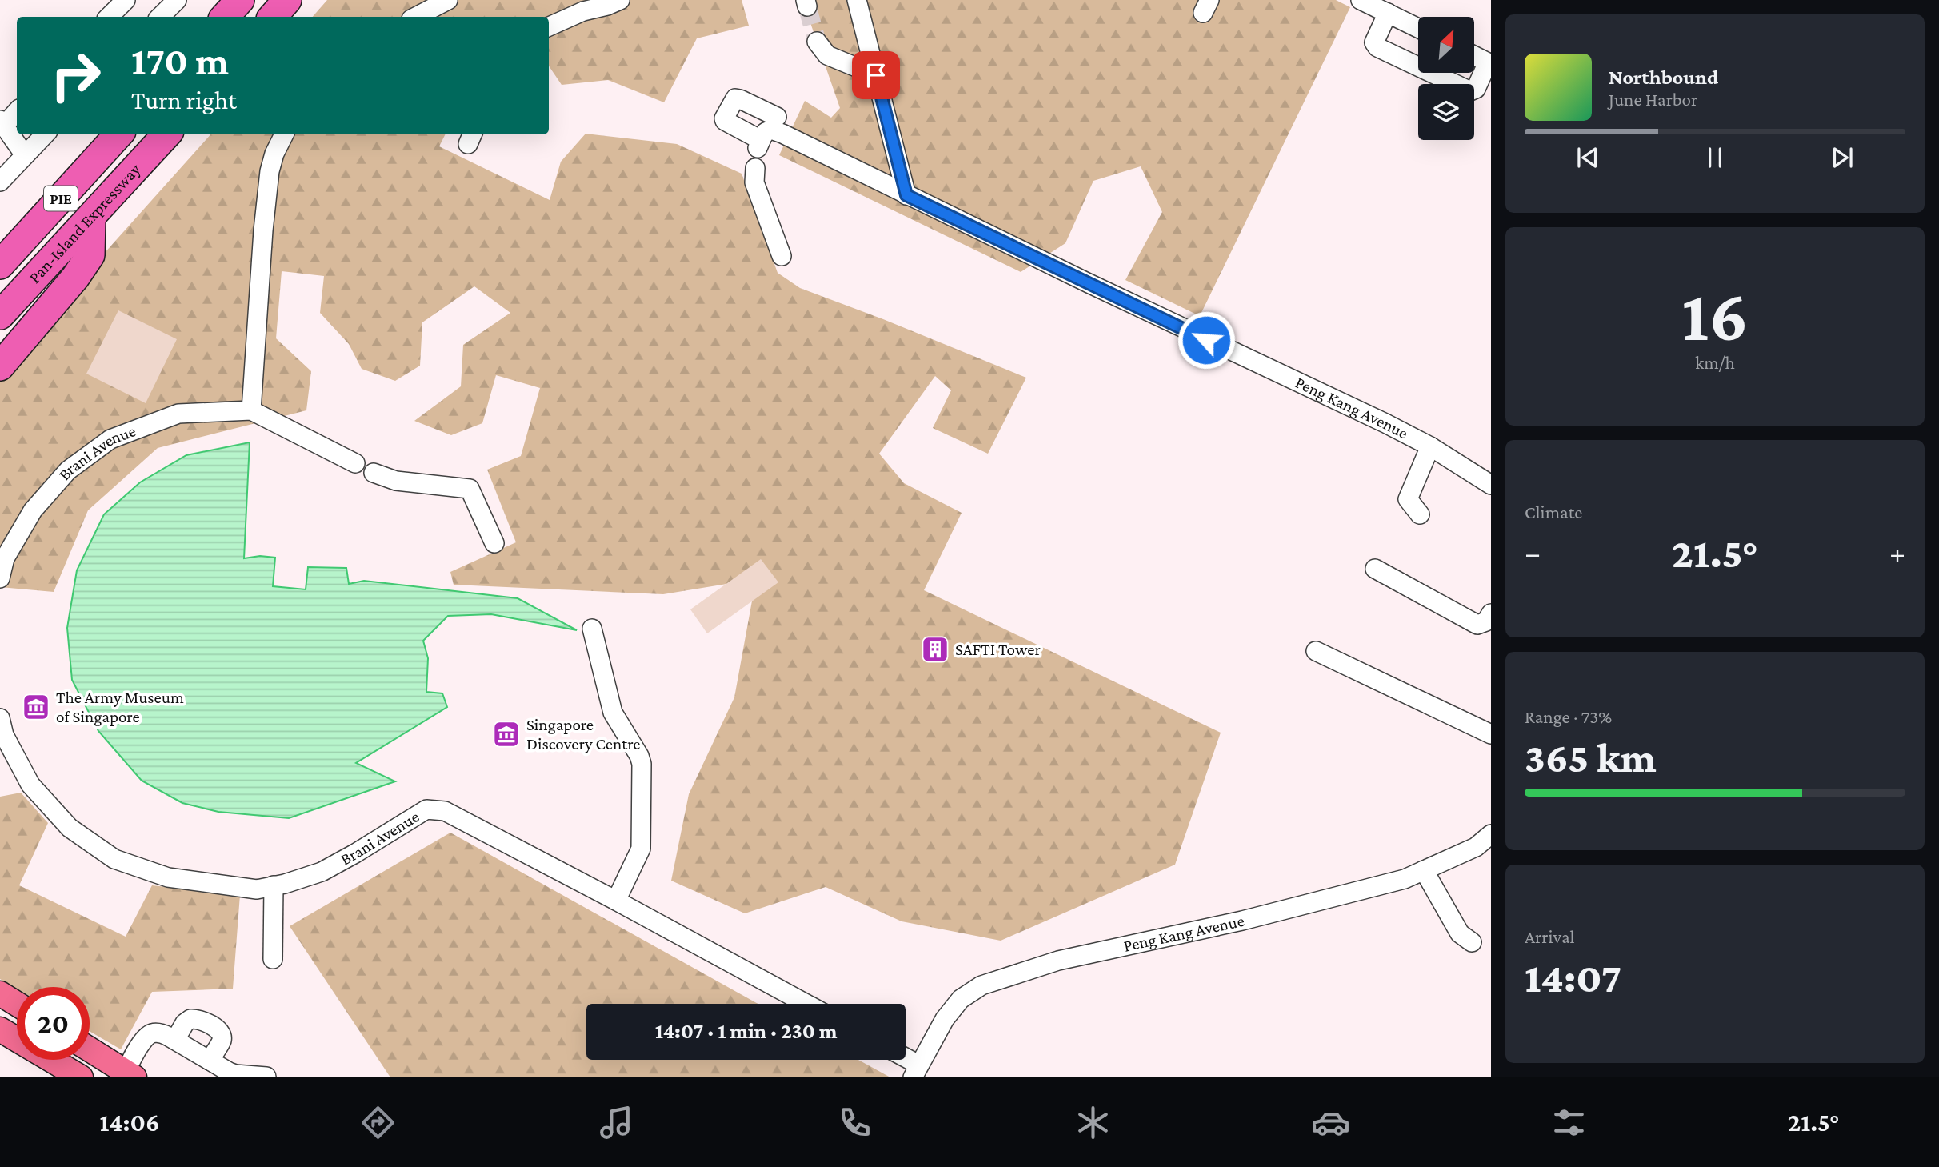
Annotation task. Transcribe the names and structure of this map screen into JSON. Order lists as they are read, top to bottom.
{
  "streets": {
    "highway": ["PIE", "Pan-Island Expressway"],
    "lane": ["Peng Kang Avenue", "Brani Avenue"]
  },
  "places": {
    "building": ["SAFTI Tower"],
    "museum": ["The Army Museum of Singapore", "Singapore Discovery Centre"]
  },
  "north": "top right",
  "page": {
    "turn": ["170 m", "Turn right"],
    "song": ["Northbound", "June Harbor"],
    "tile": [
      ["16", "km/h"],
      "Climate",
      ["Range · 73%", "365 km"],
      ["Arrival", "14:07"]
    ],
    "heat": ["−", "21.5°", "+"],
    "limit": "20",
    "trip": "14:07 · 1 min · 230 m",
    "tabs": ["14:06", "21.5°"]
  }
}
